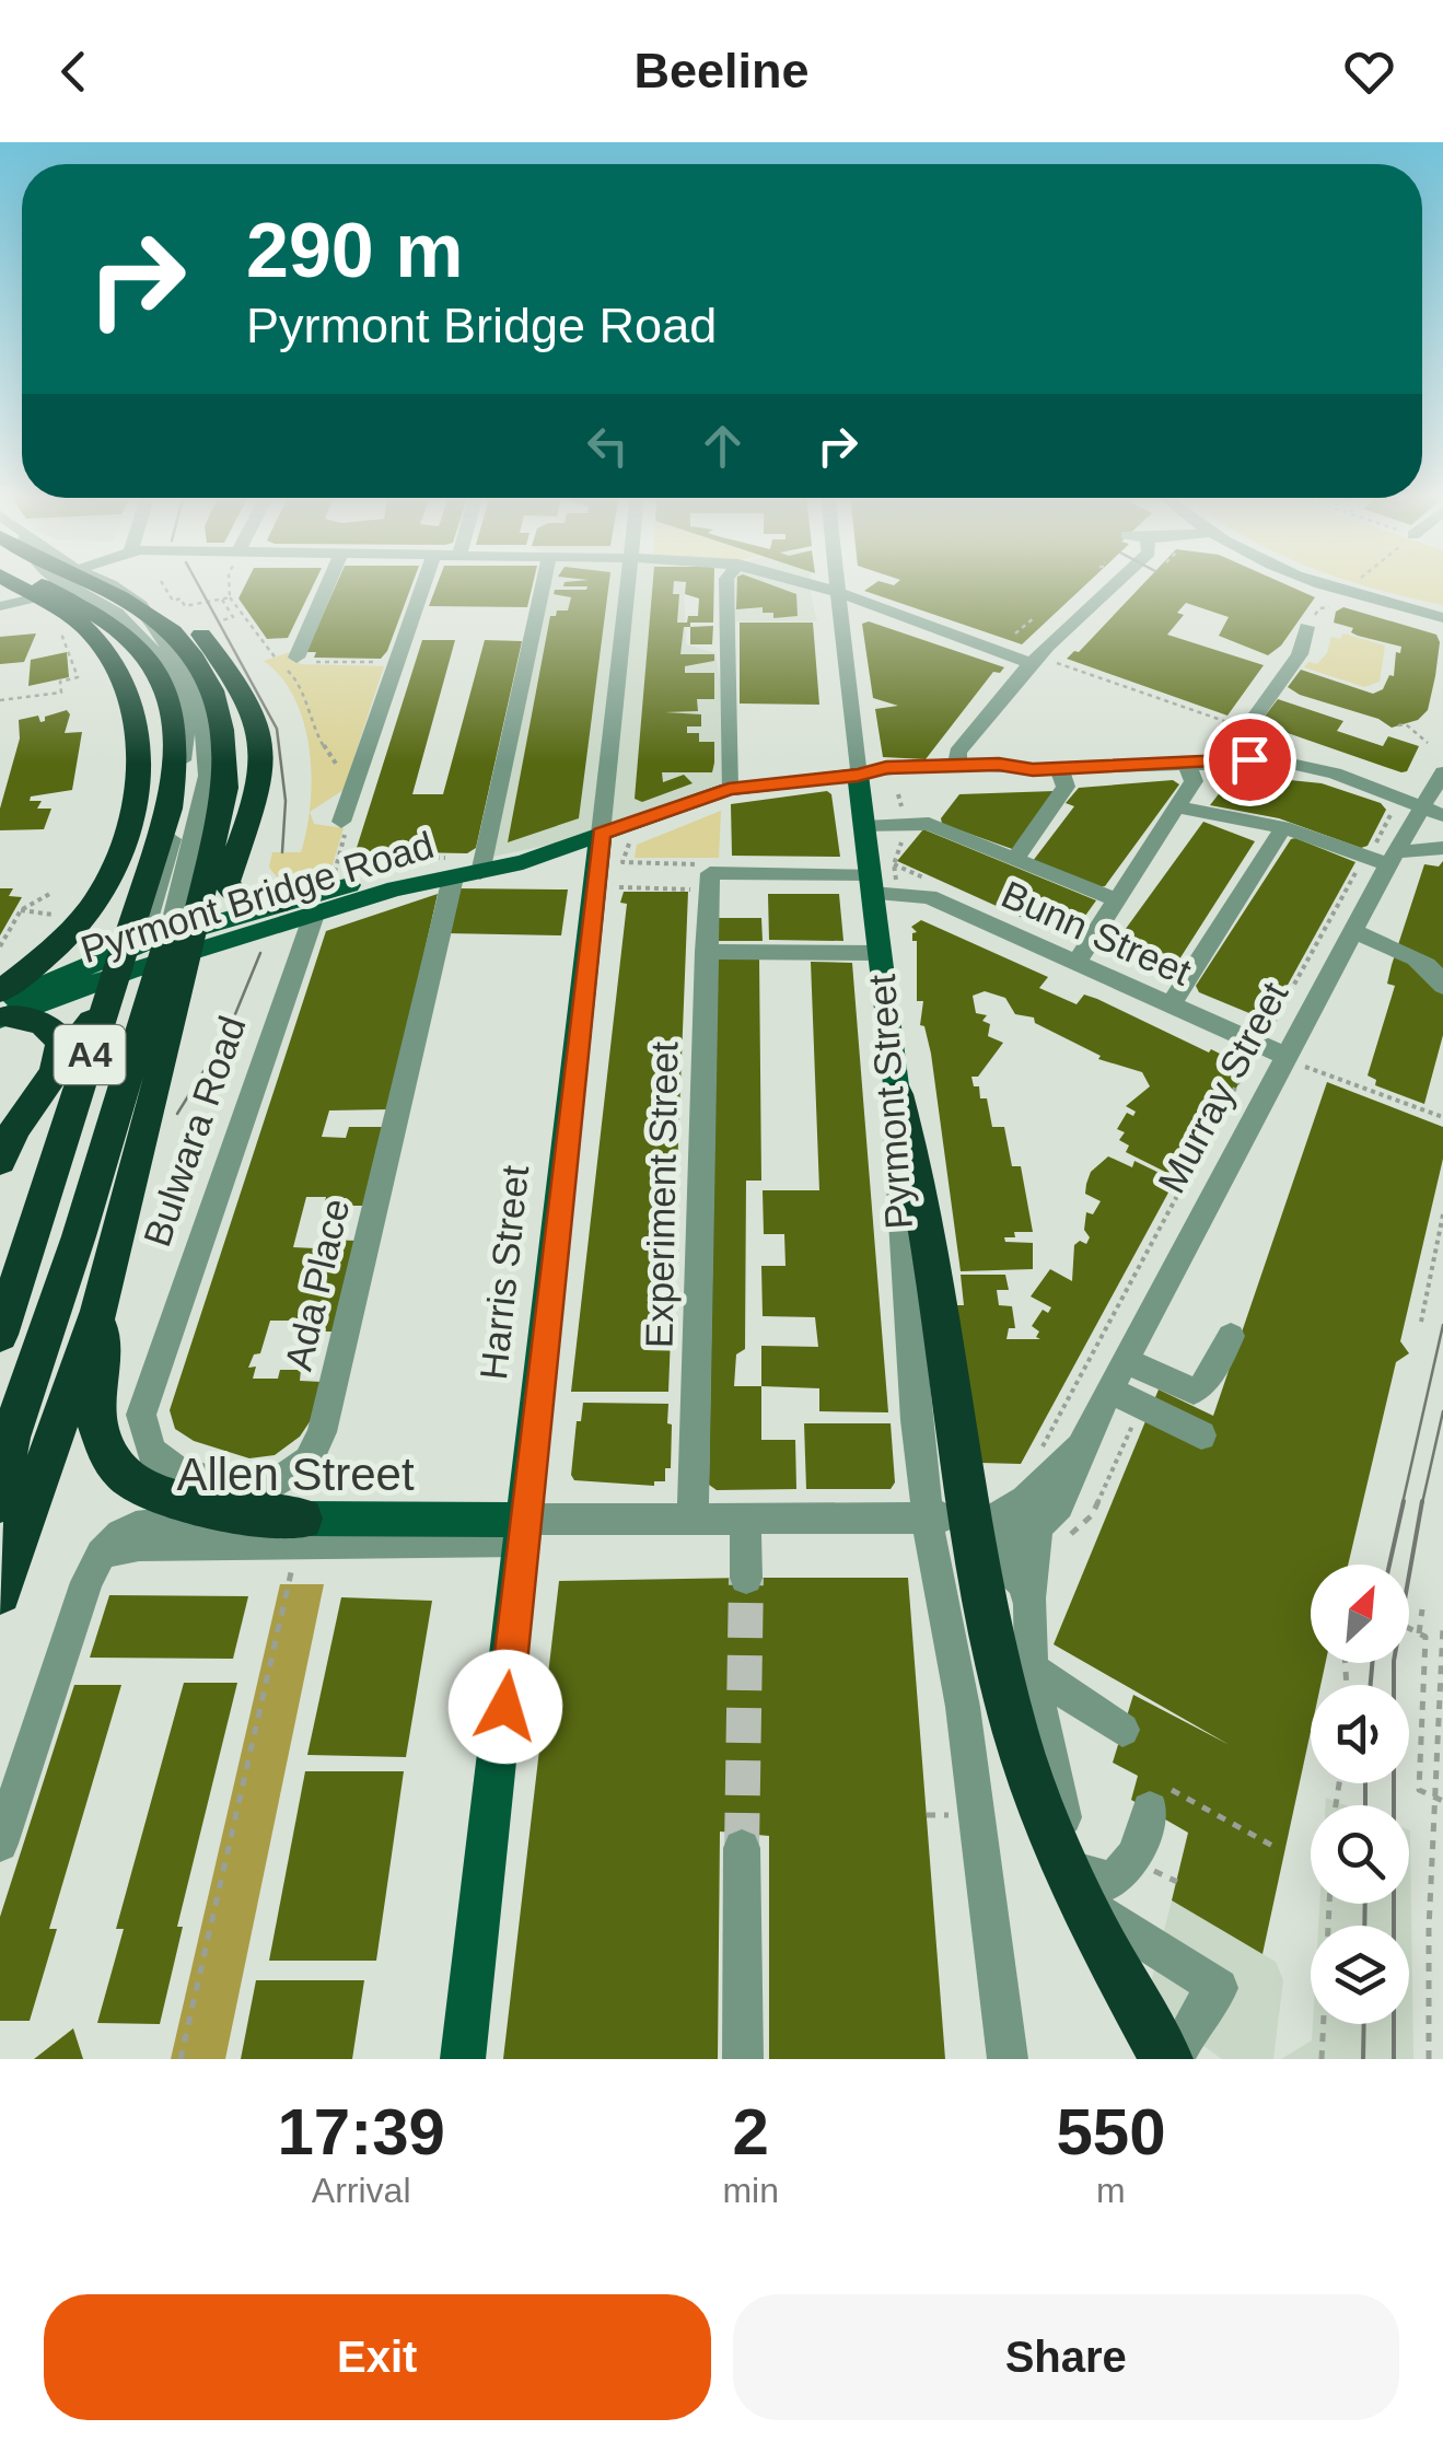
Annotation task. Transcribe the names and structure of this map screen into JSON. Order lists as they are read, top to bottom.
{
  "streets": {
    "highway": ["A4"],
    "main road": [
      "Pyrmont Bridge Road",
      "Pyrmont Street",
      "Harris Street",
      "Allen Street"
    ],
    "street": [
      "Bunn Street",
      "Murray Street",
      "Bulwara Road",
      "Experiment Street",
      "Ada Place"
    ]
  },
  "crossings": [
    ["Pyrmont Bridge Road", "Murray Street"],
    ["Pyrmont Bridge Road", "Pyrmont Street"],
    ["Pyrmont Bridge Road", "Bulwara Road"],
    ["Pyrmont Bridge Road", "Harris Street"],
    ["Pyrmont Bridge Road", "Ada Place"],
    ["Bunn Street", "Murray Street"],
    ["Bunn Street", "Pyrmont Street"],
    ["Bunn Street", "Experiment Street"],
    ["Pyrmont Street", "Allen Street"],
    ["Bulwara Road", "Ada Place"],
    ["Experiment Street", "Allen Street"],
    ["Harris Street", "Allen Street"]
  ],
  "north": "top right",
  "page": {
    "header": "Beeline",
    "turn": ["290 m", "Pyrmont Bridge Road"],
    "eta": [
      "17:39",
      "Arrival",
      "2",
      "min",
      "550",
      "m"
    ],
    "buttons": ["Exit", "Share"]
  }
}
